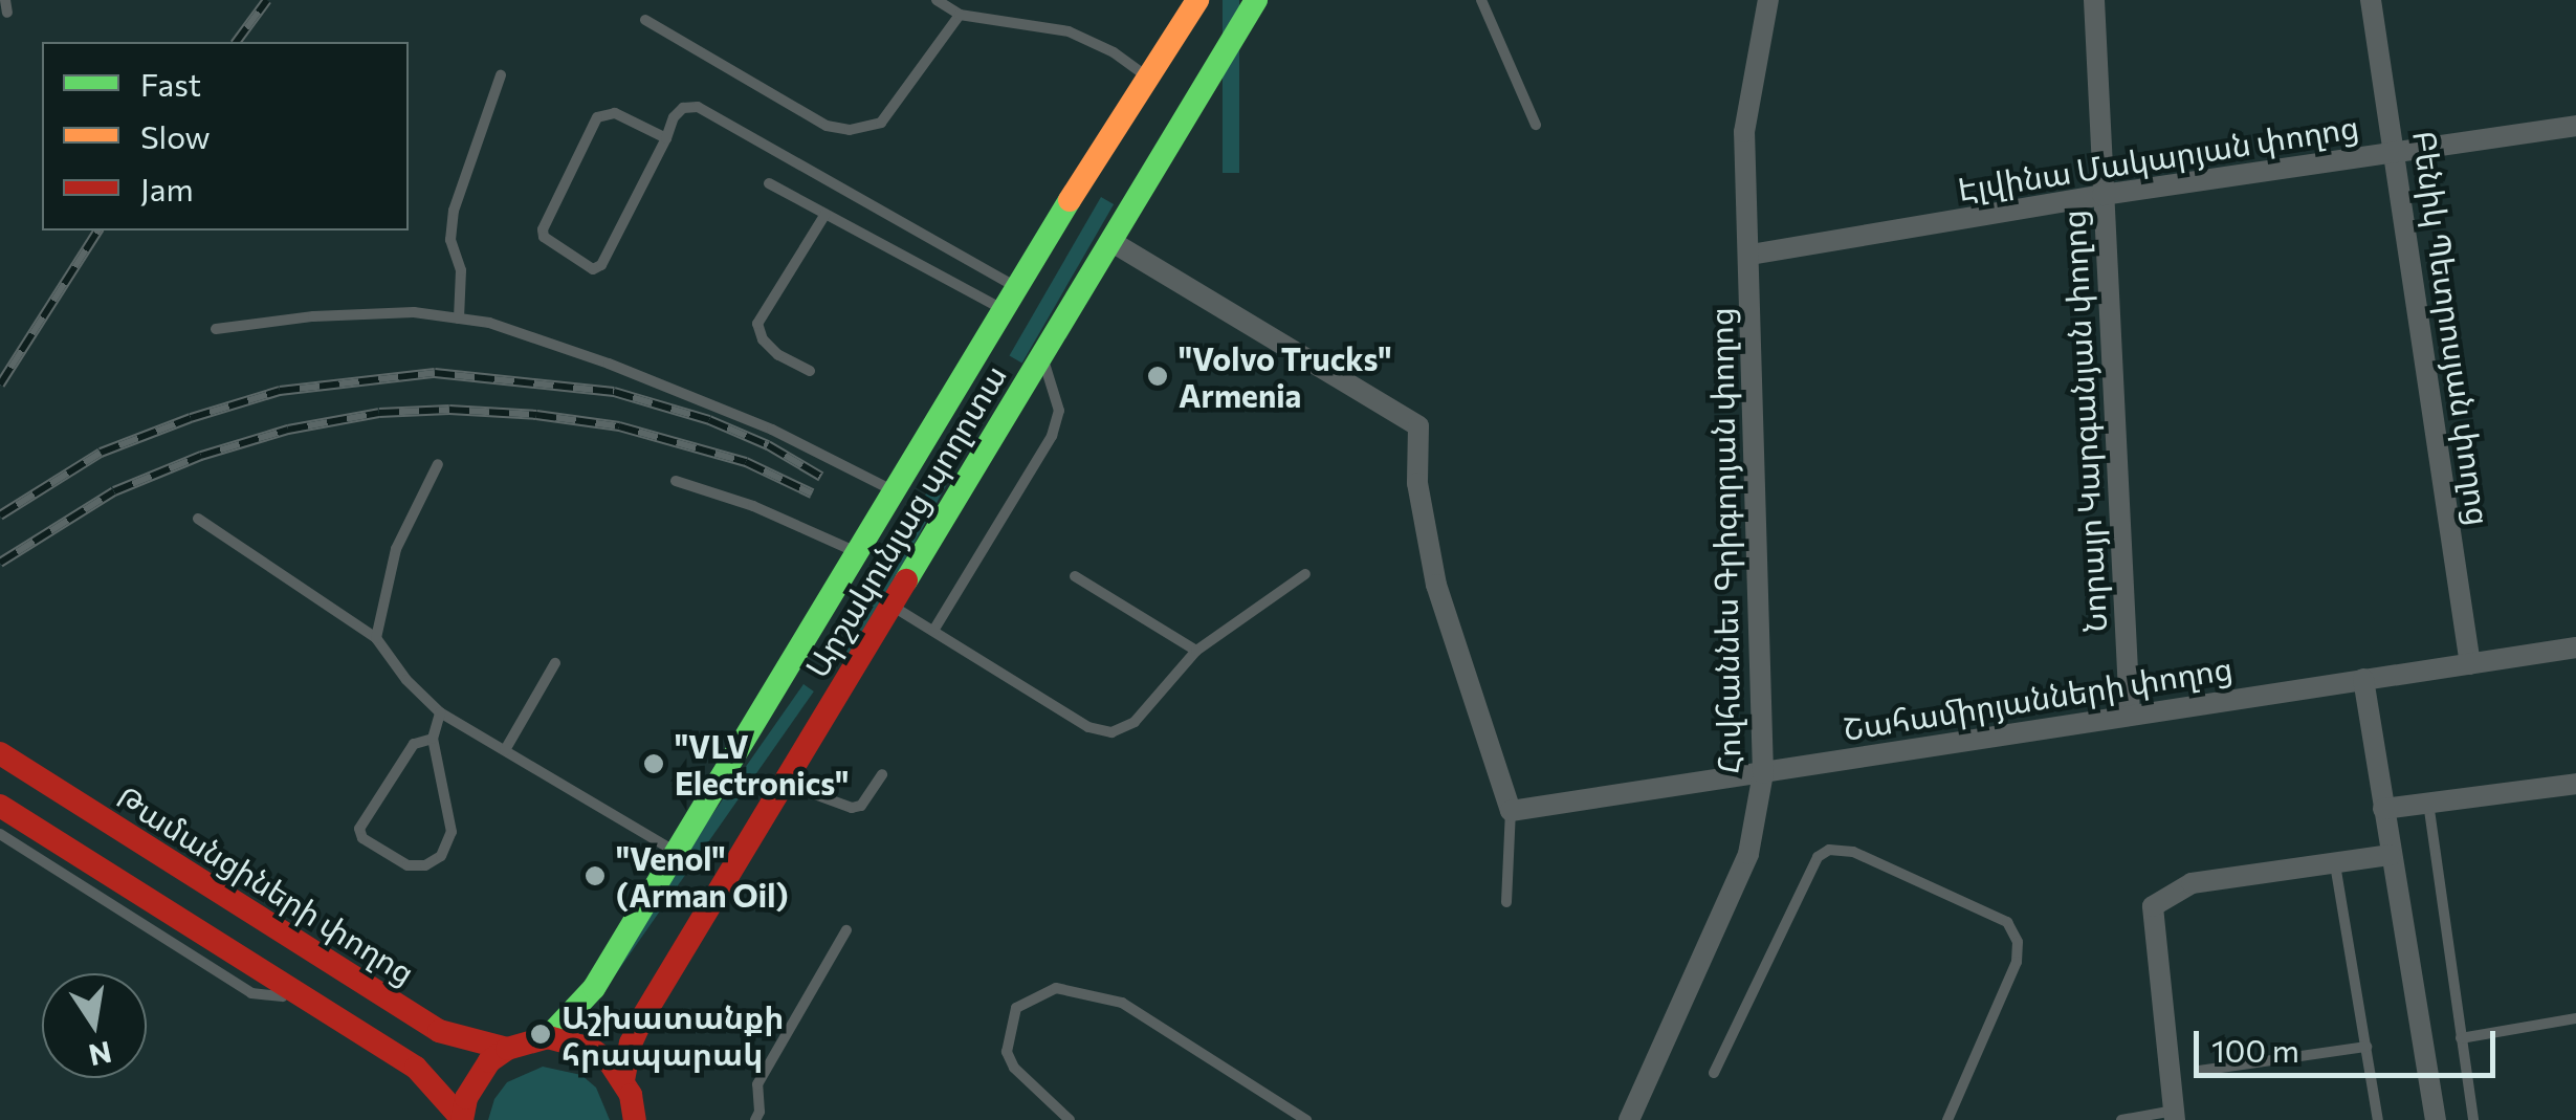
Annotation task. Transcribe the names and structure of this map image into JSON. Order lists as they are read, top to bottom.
{
  "streets": {
    "main road": ["Արշակունյաց պողոտա", "Թամանցիների փողոց"],
    "street": [
      "Էլվինա Մակարյան փողոց",
      "Բենիկ Պետրոսյան փողոց",
      "Նորայր Կարգանյան փողոց",
      "Հովհաննես Գրիգորյան փողոց",
      "Շահամիրյանների փողոց"
    ]
  },
  "crossings": [
    ["Էլվինա Մակարյան փողոց", "Բենիկ Պետրոսյան փողոց"],
    ["Էլվինա Մակարյան փողոց", "Նորայր Կարգանյան փողոց"],
    ["Էլվինա Մակարյան փողոց", "Հովհաննես Գրիգորյան փողոց"],
    ["Բենիկ Պետրոսյան փողոց", "Շահամիրյանների փողոց"],
    ["Նորայր Կարգանյան փողոց", "Շահամիրյանների փողոց"],
    ["Հովհաննես Գրիգորյան փողոց", "Շահամիրյանների փողոց"]
  ],
  "places": [
    "\"Volvo Trucks\" Armenia",
    "\"VLV Electronics\"",
    "\"Venol\" (Arman Oil)",
    "Աշխատանքի հրապարակ"
  ],
  "legend": ["Fast", "Slow", "Jam"],
  "scale_bar": "100 m",
  "north": "bottom"
}
